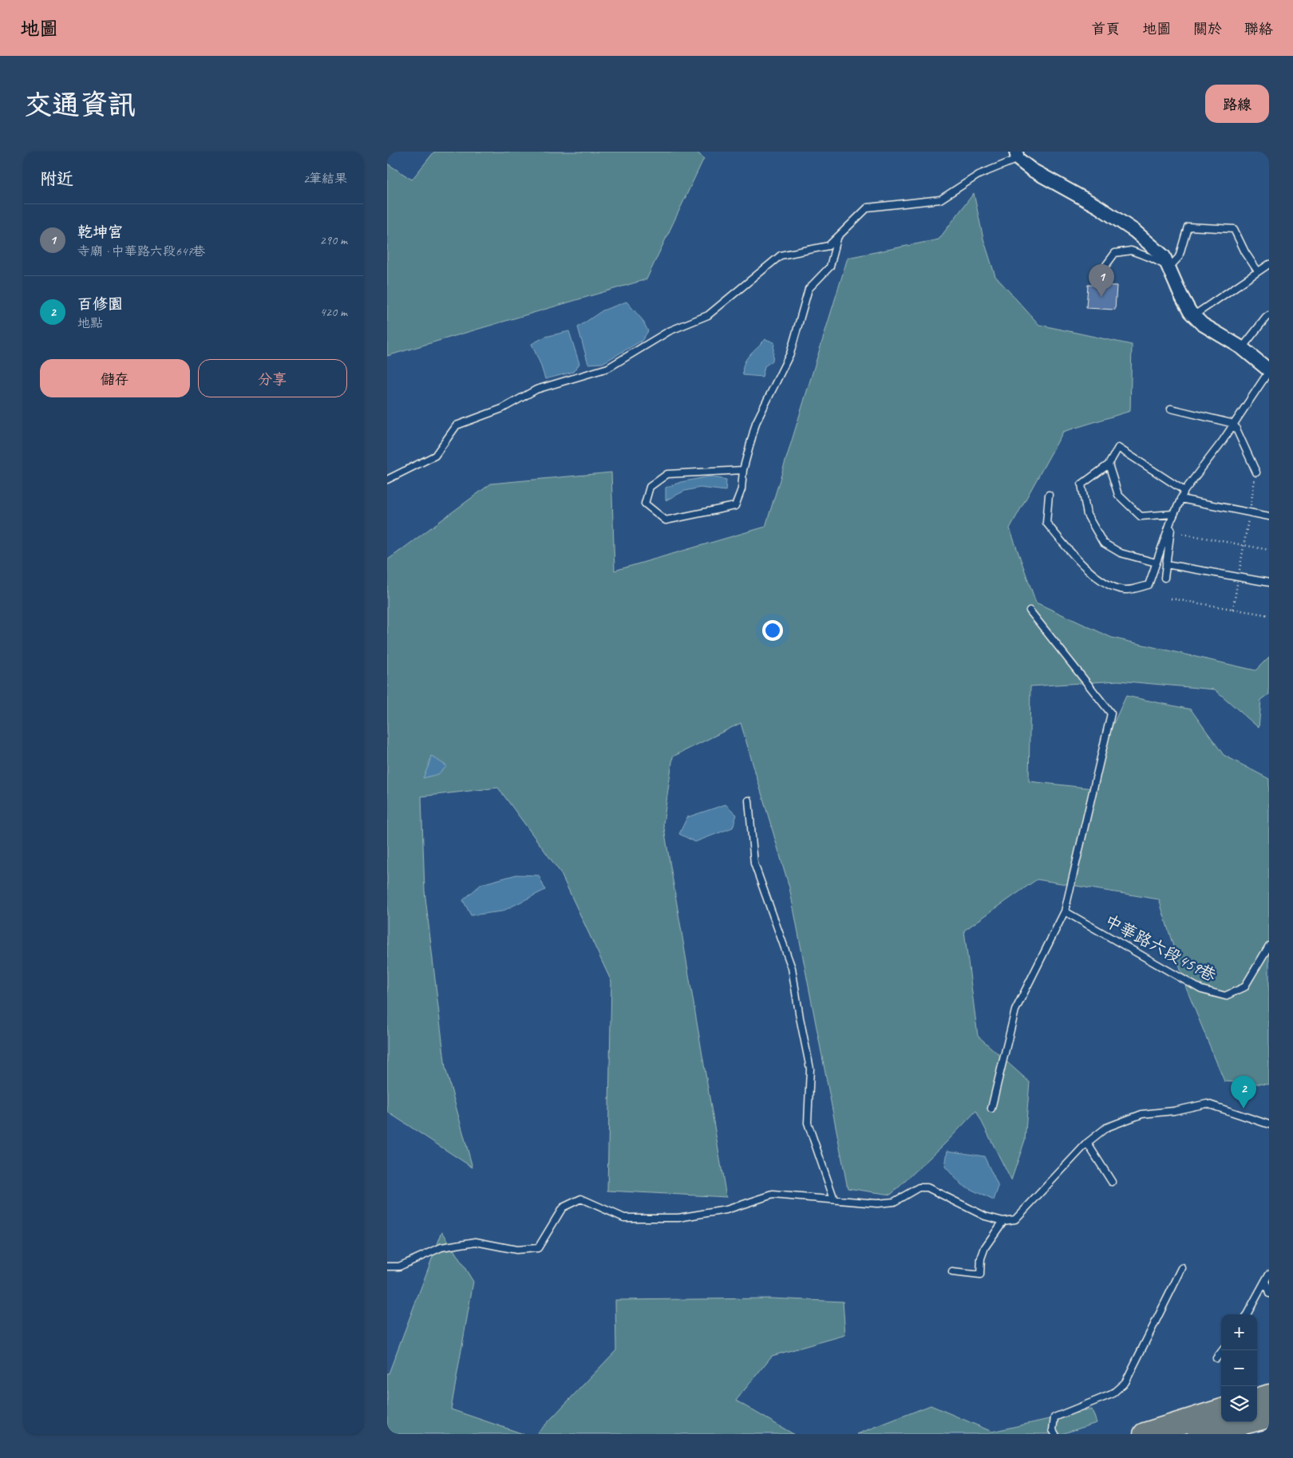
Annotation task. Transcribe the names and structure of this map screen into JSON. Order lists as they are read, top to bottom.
{
  "streets": {
    "lane": ["中華路六段459巷"]
  },
  "page": {
    "header": "地圖",
    "nav": [
      "首頁",
      "地圖",
      "關於",
      "聯絡"
    ],
    "buttons": [
      "路線",
      ["儲存", "分享"]
    ],
    "title": "交通資訊",
    "heading": ["附近", "2筆結果"],
    "list": [
      {
        "mark": "1",
        "name": "乾坤宮",
        "note": "寺廟 · 中華路六段647巷",
        "value": "290 m"
      },
      {
        "mark": "2",
        "name": "百修園",
        "note": "地點",
        "value": "420 m"
      }
    ],
    "pins": ["1", "2"],
    "map_buttons": ["+", "−"]
  }
}
